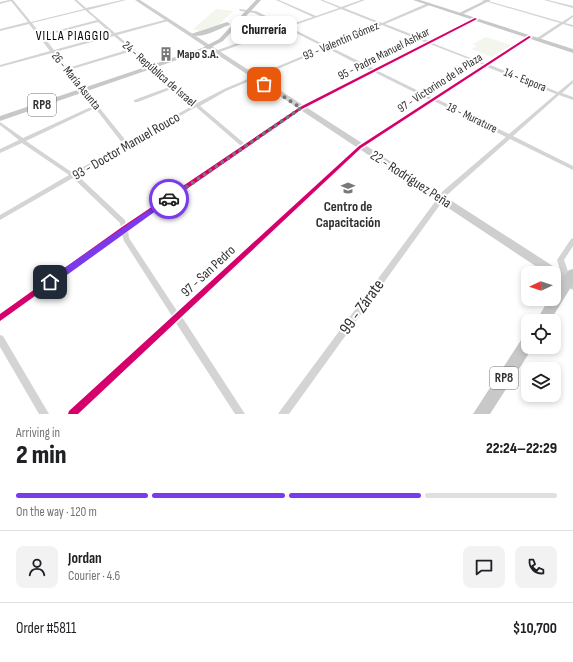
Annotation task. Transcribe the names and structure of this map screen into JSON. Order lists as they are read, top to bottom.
{
  "streets": {
    "main road": ["RP8"],
    "street": [
      "93 - Valentín Gómez",
      "95 - Padre Manuel Ashkar",
      "24 - República de Israel",
      "14 - Espora",
      "26 - María Asunta",
      "97 - Victorino de la Plaza",
      "18 - Murature",
      "93 - Doctor Manuel Rouco",
      "22 - Rodríguez Peña",
      "97 - San Pedro",
      "99 - Zárate"
    ]
  },
  "crossings": [
    ["93 - Valentín Gómez", "14 - Espora"],
    ["93 - Valentín Gómez", "18 - Murature"],
    ["93 - Valentín Gómez", "93 - Doctor Manuel Rouco"],
    ["93 - Valentín Gómez", "22 - Rodríguez Peña"],
    ["95 - Padre Manuel Ashkar", "24 - República de Israel"],
    ["95 - Padre Manuel Ashkar", "14 - Espora"],
    ["95 - Padre Manuel Ashkar", "18 - Murature"],
    ["95 - Padre Manuel Ashkar", "22 - Rodríguez Peña"],
    ["24 - República de Israel", "RP8"],
    ["24 - República de Israel", "93 - Doctor Manuel Rouco"],
    ["14 - Espora", "97 - Victorino de la Plaza"],
    ["14 - Espora", "99 - Zárate"],
    ["26 - María Asunta", "RP8"],
    ["26 - María Asunta", "93 - Doctor Manuel Rouco"],
    ["97 - Victorino de la Plaza", "18 - Murature"],
    ["97 - Victorino de la Plaza", "22 - Rodríguez Peña"],
    ["97 - Victorino de la Plaza", "97 - San Pedro"],
    ["RP8", "18 - Murature"],
    ["RP8", "22 - Rodríguez Peña"],
    ["18 - Murature", "99 - Zárate"],
    ["93 - Doctor Manuel Rouco", "22 - Rodríguez Peña"],
    ["22 - Rodríguez Peña", "97 - San Pedro"],
    ["22 - Rodríguez Peña", "99 - Zárate"]
  ],
  "districts": ["VILLA PIAGGIO"],
  "places": {
    "building": ["Mapo S.A."],
    "other": ["Churrería"],
    "school or university": ["Centro de Capacitación"]
  },
  "north": "left",
  "page": {
    "bubble": "Churrería",
    "heading": ["2 min", "Arriving in", "22:24–22:29"],
    "panel": [
      "Jordan",
      "Courier · 4.6",
      "Order #5811",
      "$10,700"
    ],
    "bar": "On the way · 120 m"
  }
}
